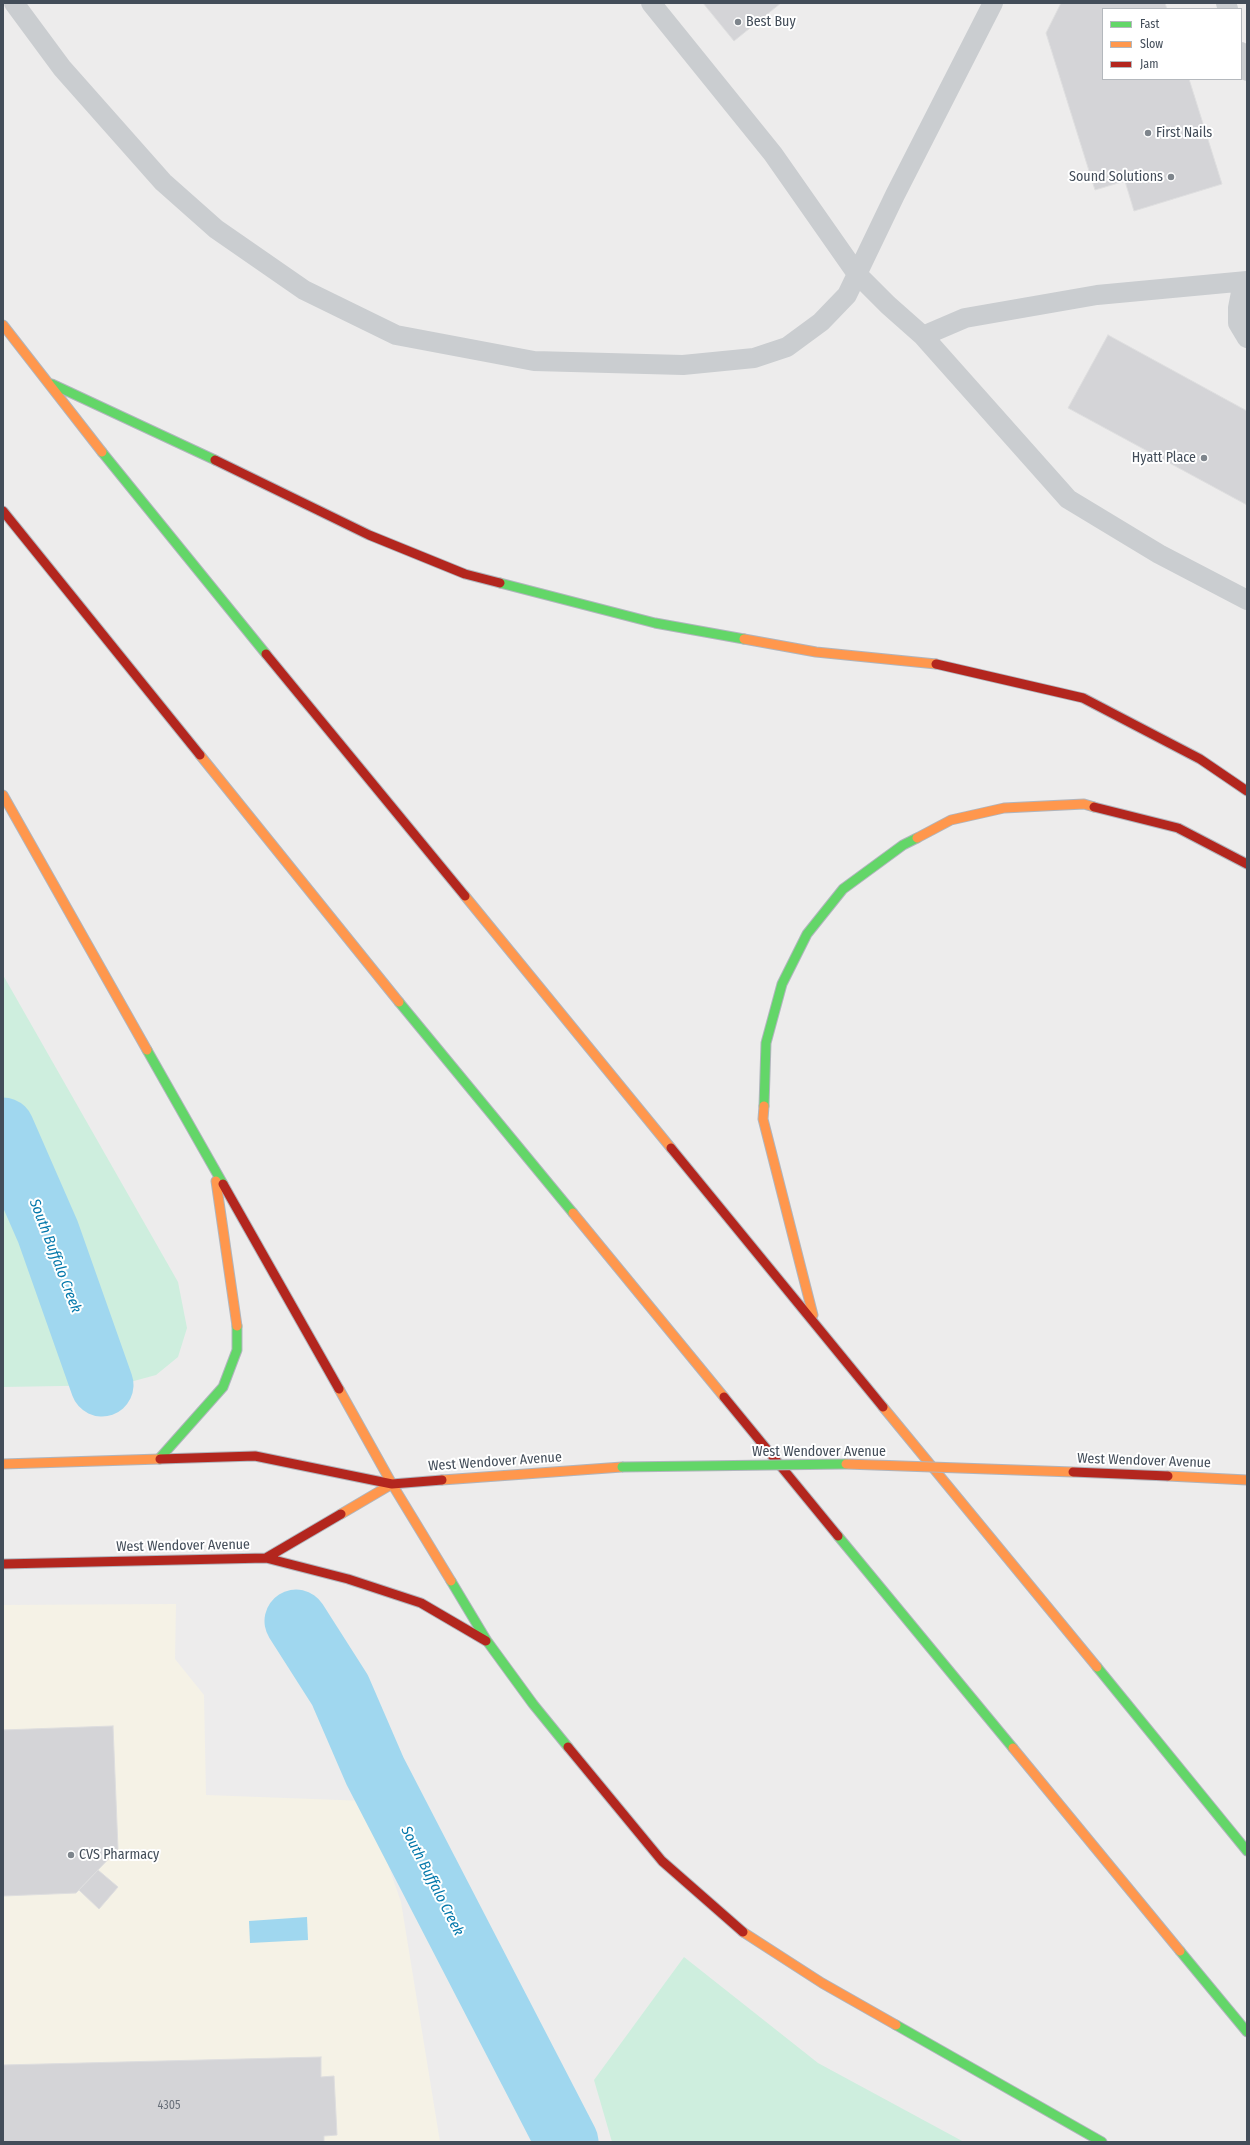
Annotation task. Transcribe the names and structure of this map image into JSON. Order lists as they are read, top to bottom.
{
  "streets": {
    "highway": ["West Wendover Avenue"]
  },
  "water": ["South Buffalo Creek"],
  "places": [
    "Best Buy",
    "First Nails",
    "Sound Solutions",
    "Hyatt Place",
    "CVS Pharmacy"
  ],
  "house_numbers": ["4305"],
  "legend": ["Fast", "Slow", "Jam"]
}
